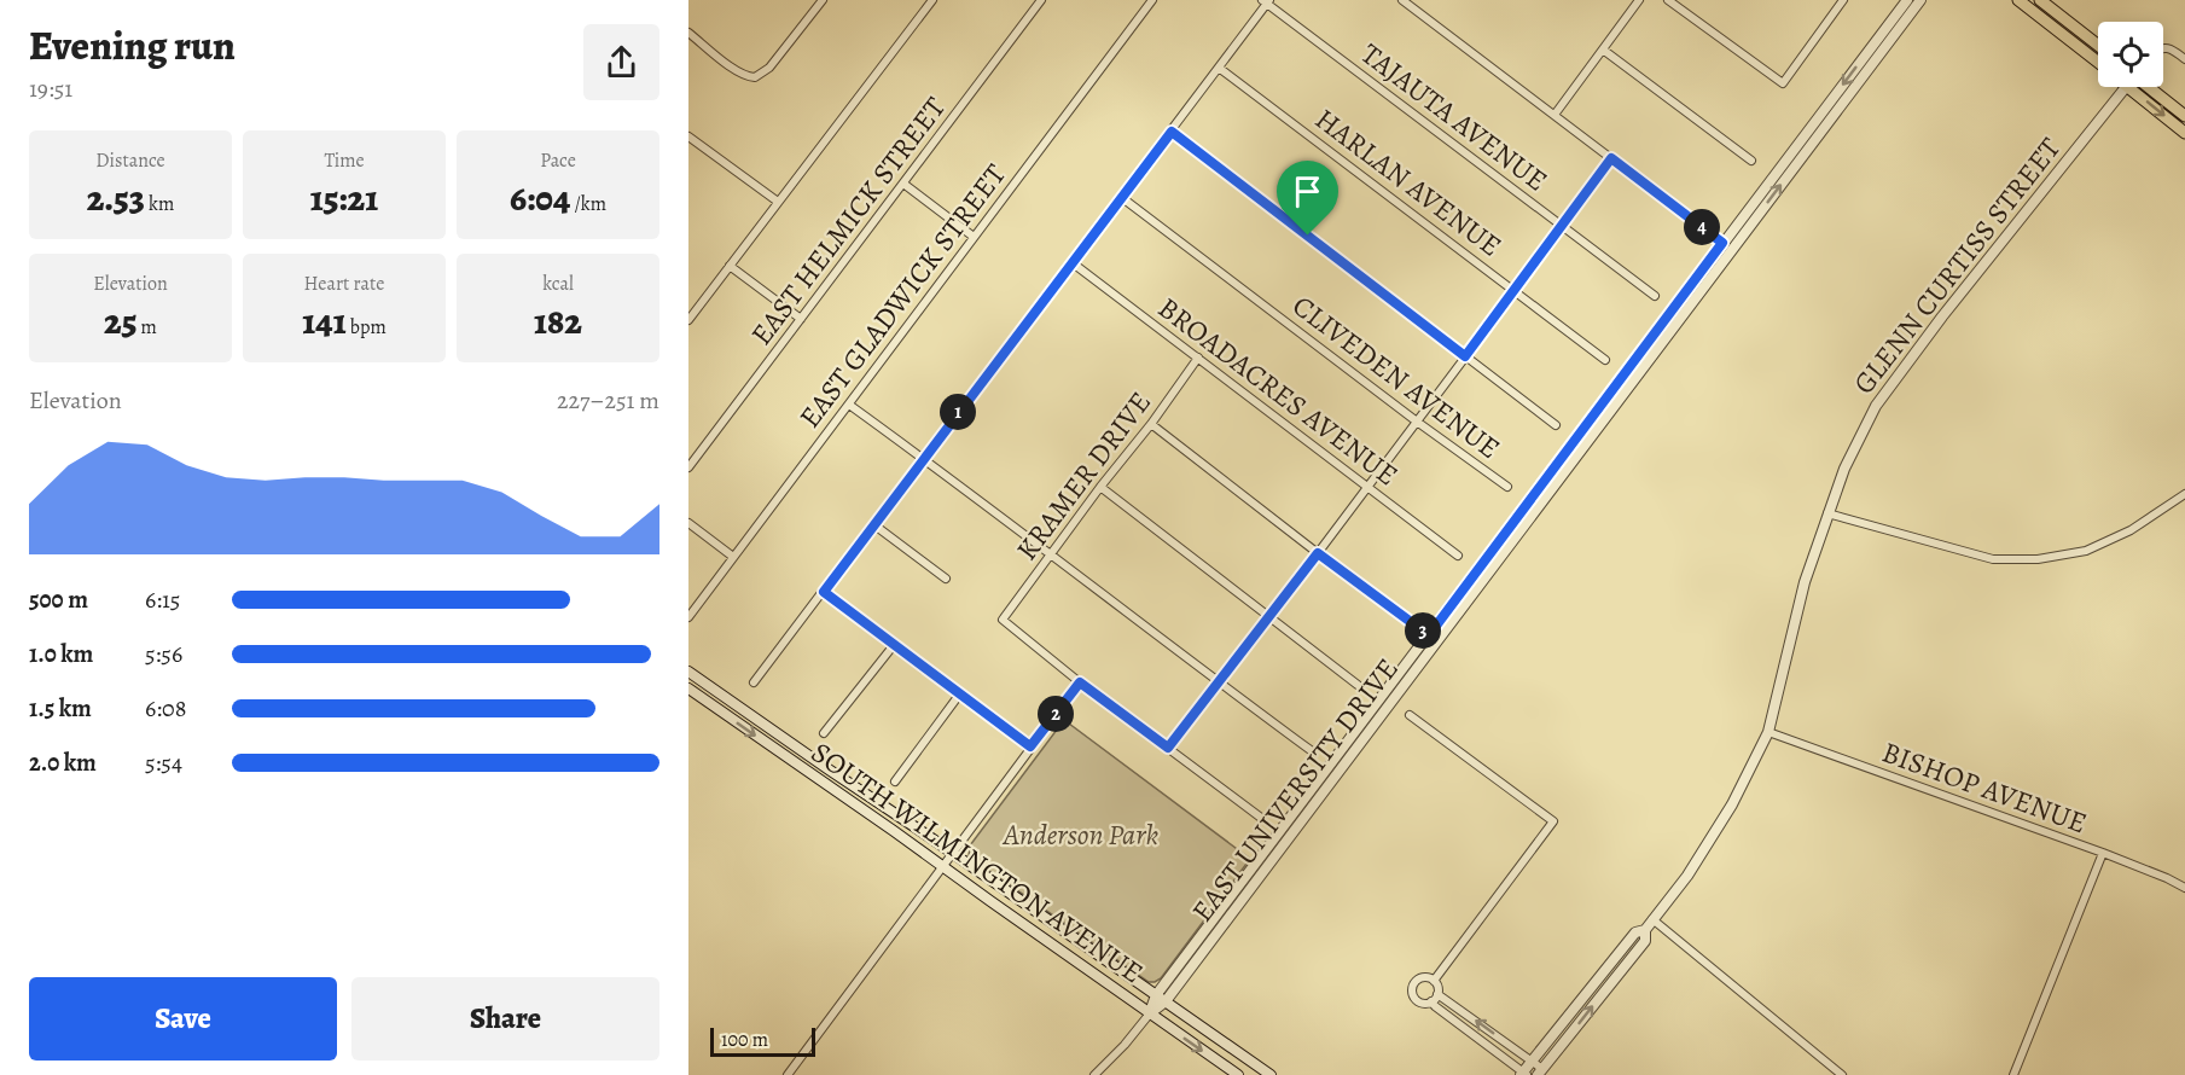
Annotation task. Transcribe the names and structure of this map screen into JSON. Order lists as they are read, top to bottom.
{
  "streets": {
    "main road": ["SOUTH WILMINGTON AVENUE"],
    "street": [
      "TAJAUTA AVENUE",
      "HARLAN AVENUE",
      "EAST HELMICK STREET",
      "GLENN CURTISS STREET",
      "EAST GLADWICK STREET",
      "CLIVEDEN AVENUE",
      "BROADACRES AVENUE",
      "KRAMER DRIVE",
      "BISHOP AVENUE",
      "EAST UNIVERSITY DRIVE"
    ]
  },
  "crossings": [
    ["GLENN CURTISS STREET", "BISHOP AVENUE"],
    ["BROADACRES AVENUE", "KRAMER DRIVE"],
    ["EAST UNIVERSITY DRIVE", "SOUTH WILMINGTON AVENUE"]
  ],
  "parks": ["Anderson Park"],
  "scale_bar": "100 m",
  "page": {
    "heading": ["Evening run", "19:51"],
    "stats": [
      ["Distance", "2.53 km"],
      ["Time", "15:21"],
      ["Pace", "6:04 /km"],
      ["Elevation", "25 m"],
      ["Heart rate", "141 bpm"],
      ["kcal", "182"]
    ],
    "pins": [
      "4",
      "1",
      "3",
      "2"
    ],
    "chart": ["Elevation", "227–251 m"],
    "list": [
      {
        "name": "500 m",
        "note": "6:15"
      },
      {
        "name": "1.0 km",
        "note": "5:56"
      },
      {
        "name": "1.5 km",
        "note": "6:08"
      },
      {
        "name": "2.0 km",
        "note": "5:54"
      }
    ],
    "buttons": ["Save", "Share"],
    "scale": "100 m"
  }
}
